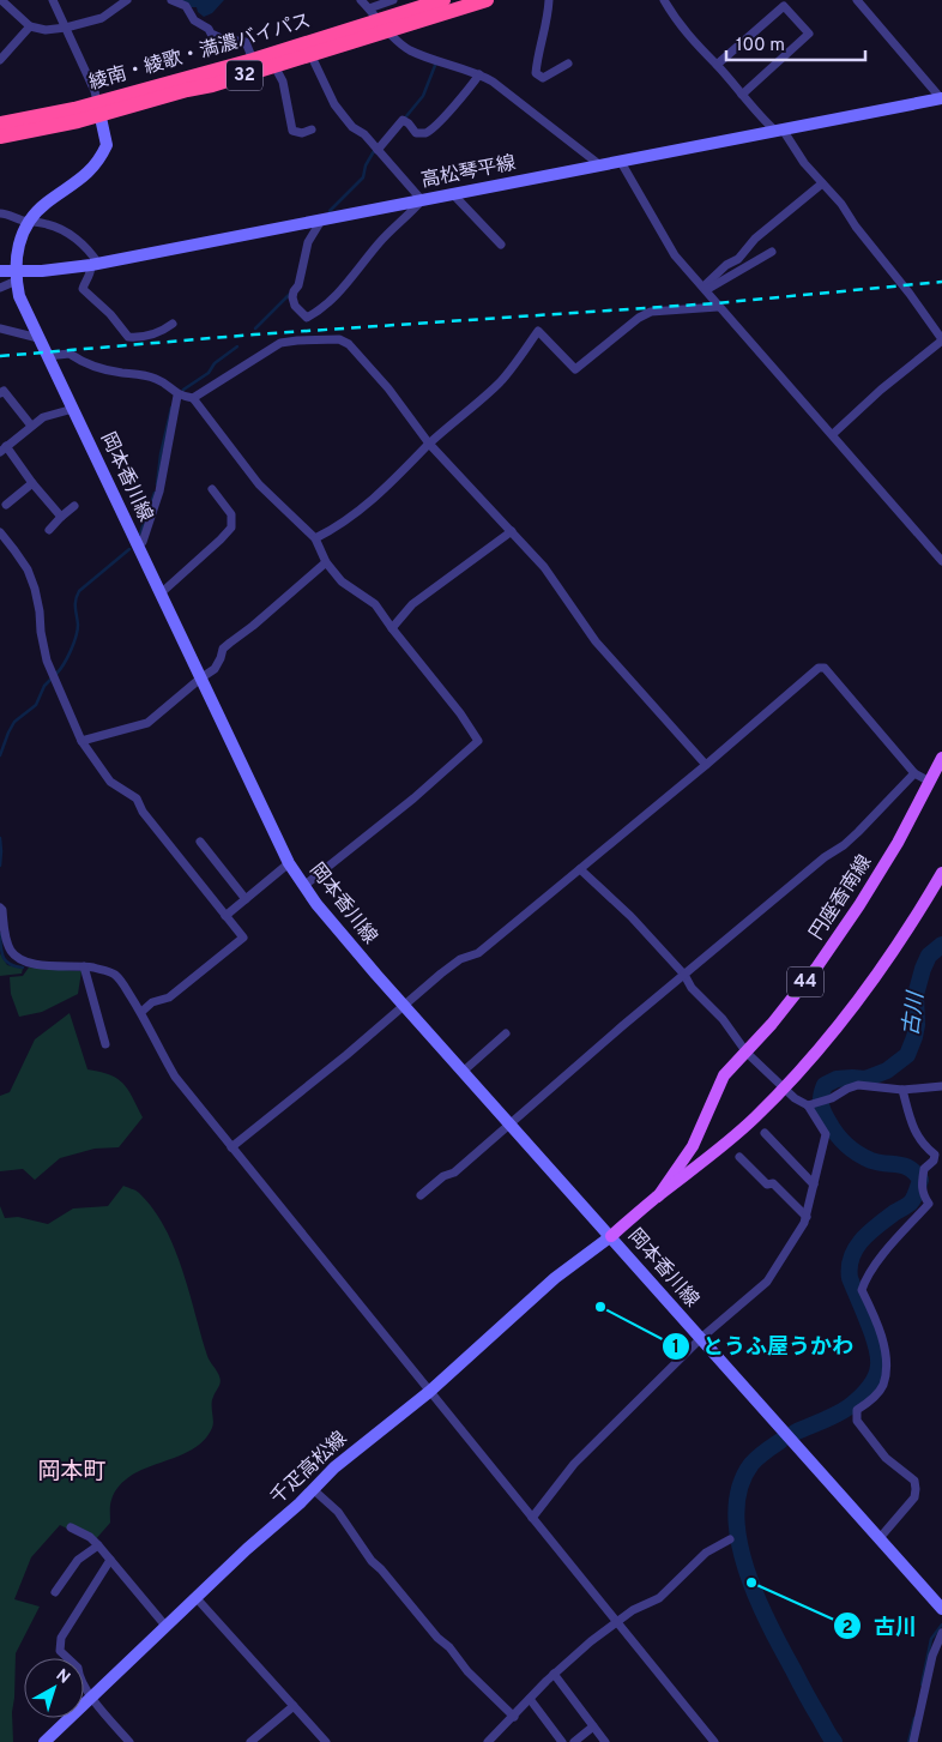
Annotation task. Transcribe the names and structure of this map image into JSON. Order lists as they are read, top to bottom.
{
  "streets": {
    "highway": ["綾南・綾歌・満濃バイパス", "32"],
    "main road": [
      "高松琴平線",
      "岡本香川線",
      "円座香南線",
      "44",
      "千疋高松線"
    ]
  },
  "crossings": [
    ["綾南・綾歌・満濃バイパス", "岡本香川線"],
    ["高松琴平線", "岡本香川線"],
    ["岡本香川線", "円座香南線"],
    ["岡本香川線", "千疋高松線"],
    ["円座香南線", "千疋高松線"]
  ],
  "districts": ["岡本町"],
  "water": ["古川"],
  "places": ["とうふ屋うかわ", "古川"],
  "scale_bar": "100 m",
  "north": "top right"
}
